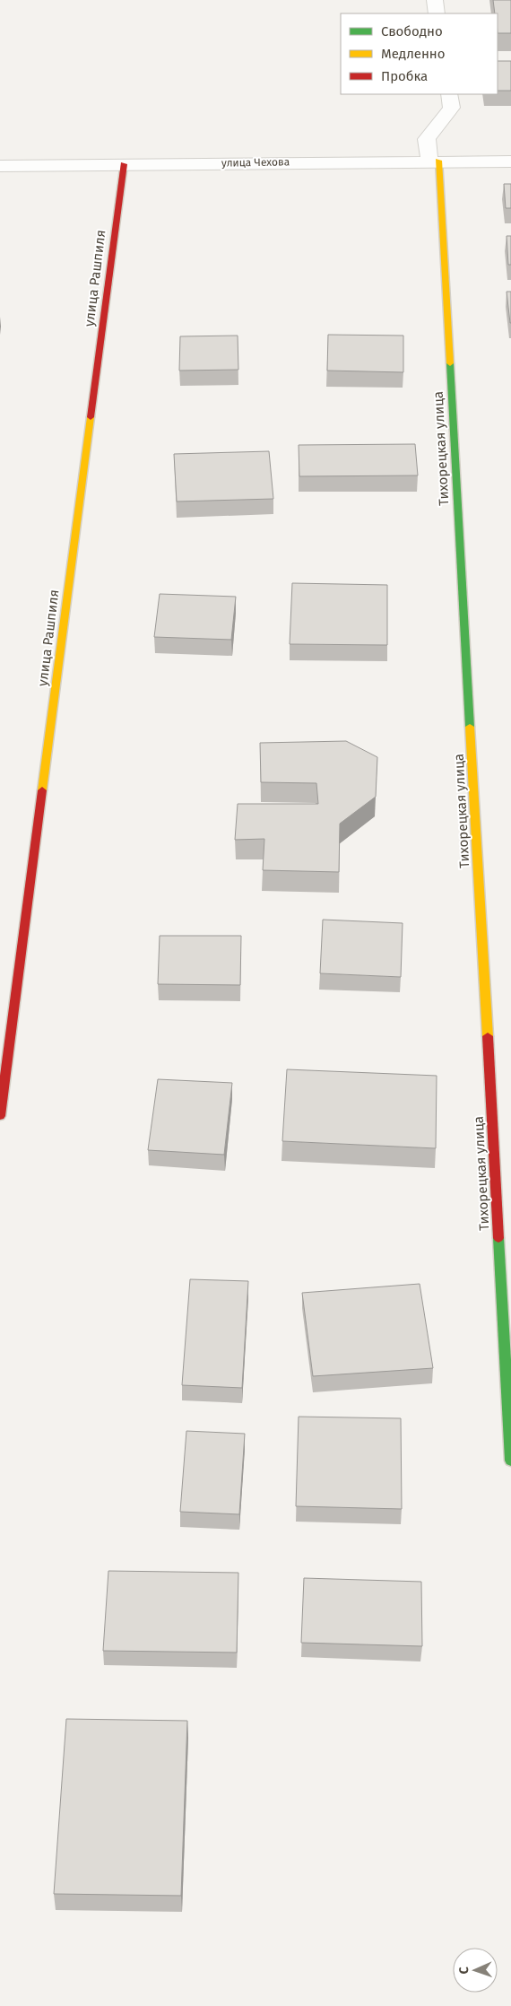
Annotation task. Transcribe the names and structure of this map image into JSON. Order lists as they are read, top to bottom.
{
  "streets": {
    "street": ["улица Чехова", "улица Рашпиля", "Тихорецкая улица"]
  },
  "crossings": [
    ["улица Чехова", "улица Рашпиля"],
    ["улица Чехова", "Тихорецкая улица"]
  ],
  "legend": ["Свободно", "Медленно", "Пробка"],
  "north": "left"
}
